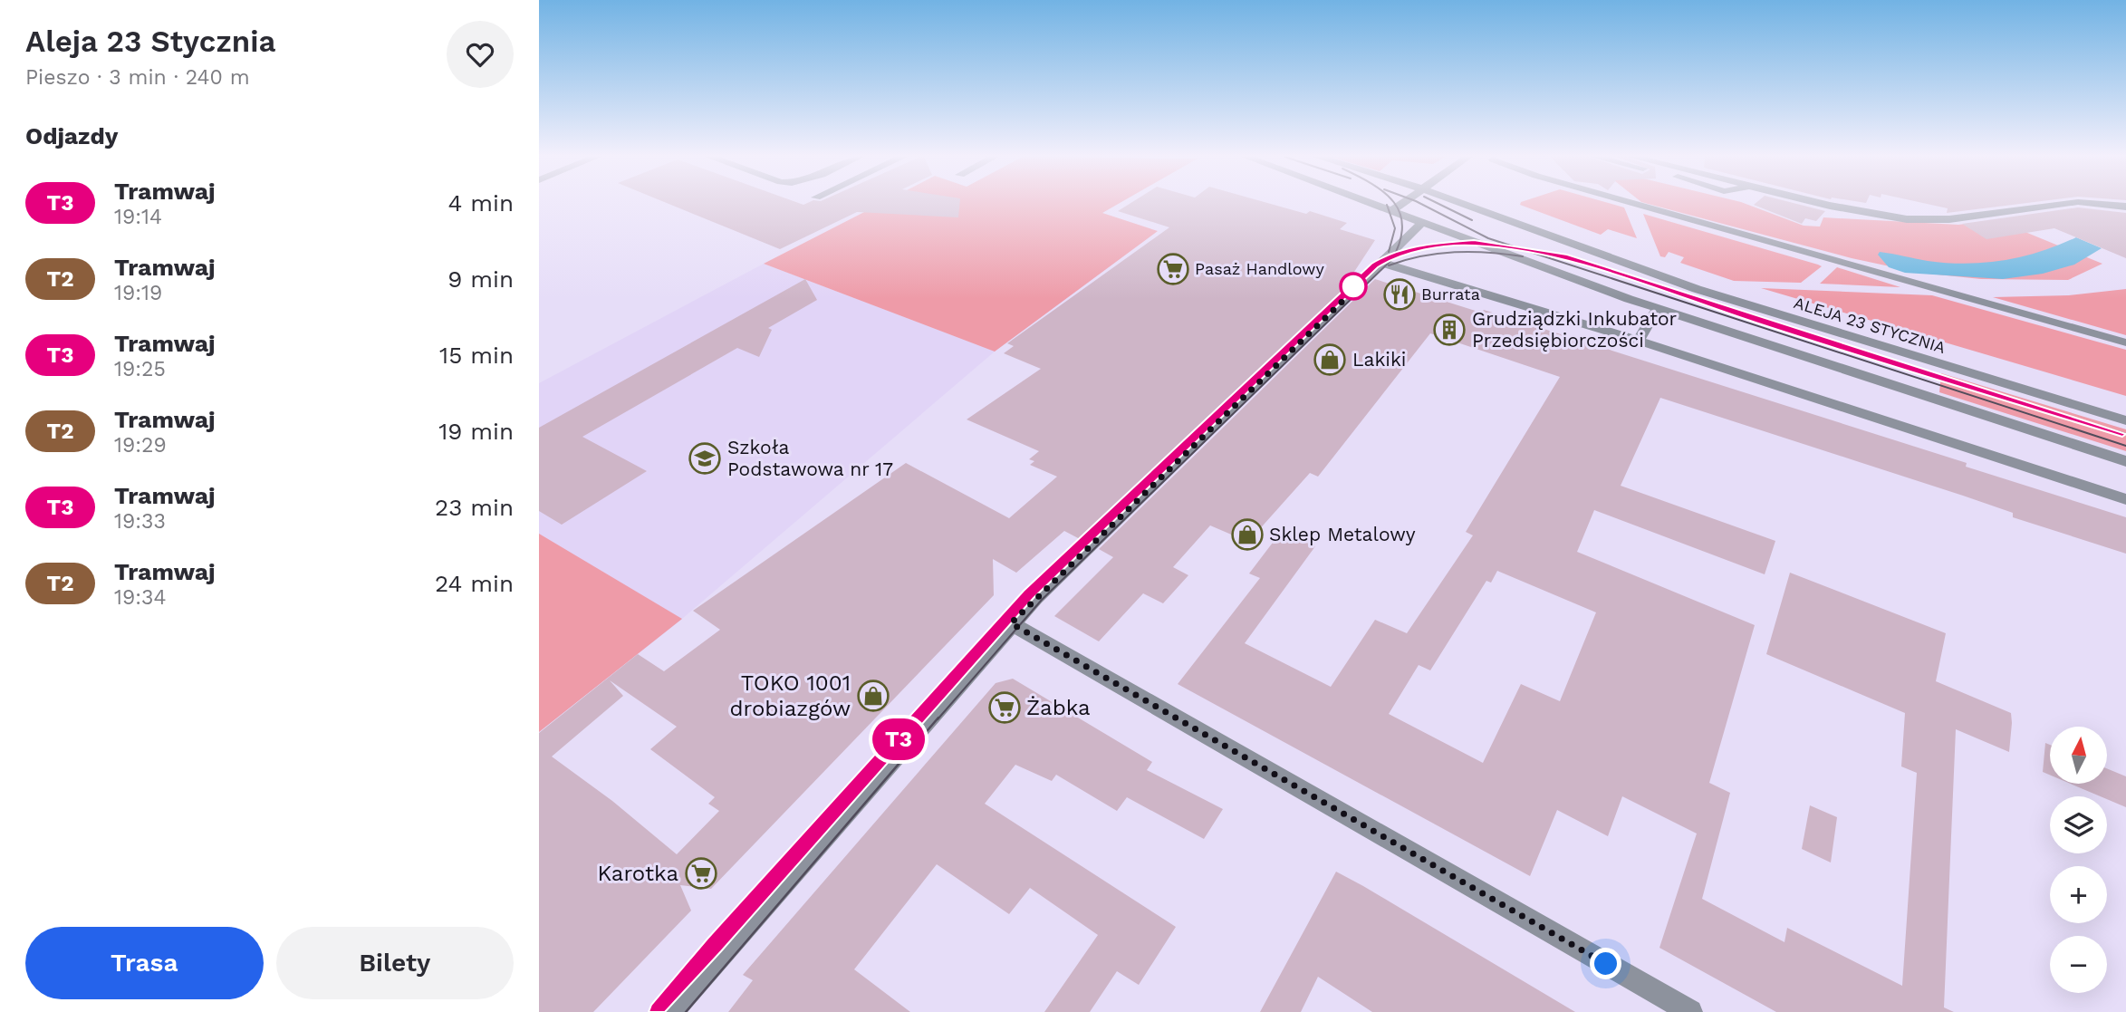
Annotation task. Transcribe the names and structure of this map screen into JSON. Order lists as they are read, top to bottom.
{
  "streets": {
    "street": ["ALEJA 23 STYCZNIA"]
  },
  "places": {
    "supermarket": ["Pasaż Handlowy", "Żabka", "Karotka"],
    "restaurant": ["Burrata"],
    "building": ["Grudziądzki Inkubator Przedsiębiorczości"],
    "shop": ["Lakiki", "Sklep Metalowy", "TOKO 1001 drobiazgów"],
    "school or university": ["Szkoła Podstawowa nr 17"]
  },
  "lines": ["tram line T3"],
  "north": "top",
  "page": {
    "heading": [
      ["Aleja 23 Stycznia", "Pieszo · 3 min · 240 m"],
      "Odjazdy"
    ],
    "on_map": "T3",
    "list": [
      {
        "mark": "T3",
        "name": "Tramwaj",
        "note": "19:14",
        "value": "4 min"
      },
      {
        "mark": "T2",
        "name": "Tramwaj",
        "note": "19:19",
        "value": "9 min"
      },
      {
        "mark": "T3",
        "name": "Tramwaj",
        "note": "19:25",
        "value": "15 min"
      },
      {
        "mark": "T2",
        "name": "Tramwaj",
        "note": "19:29",
        "value": "19 min"
      },
      {
        "mark": "T3",
        "name": "Tramwaj",
        "note": "19:33",
        "value": "23 min"
      },
      {
        "mark": "T2",
        "name": "Tramwaj",
        "note": "19:34",
        "value": "24 min"
      }
    ],
    "map_buttons": ["+", "−"],
    "buttons": ["Trasa", "Bilety"]
  }
}
